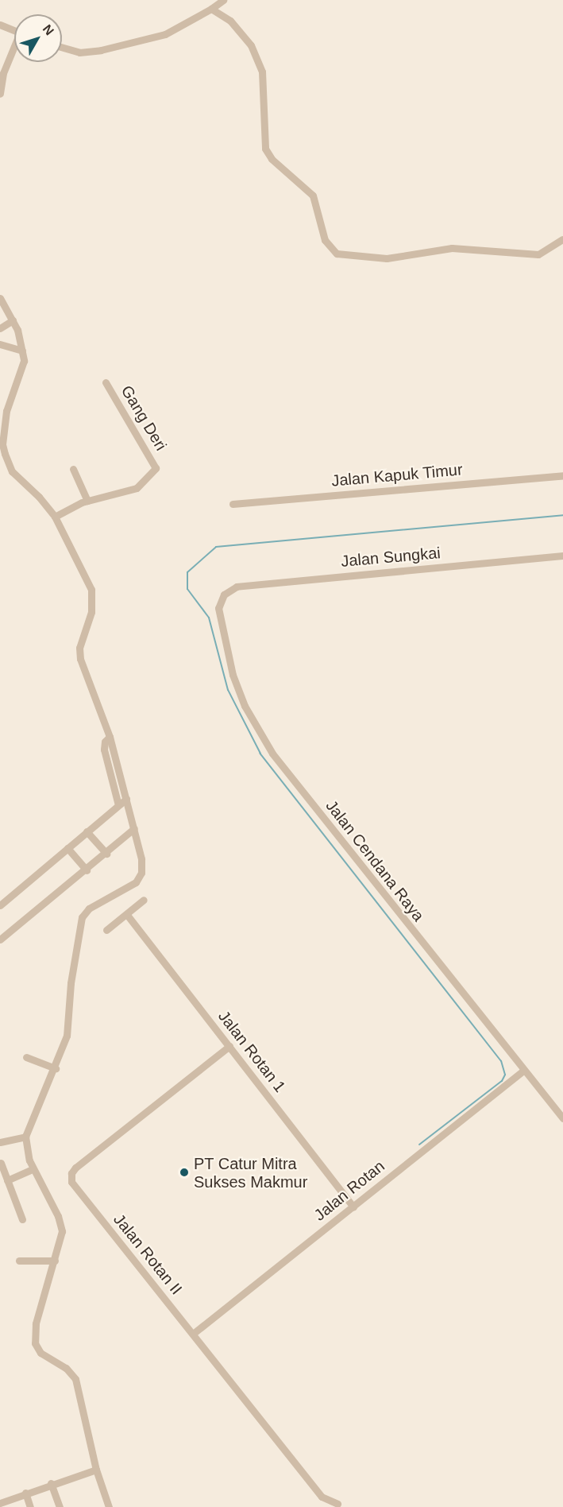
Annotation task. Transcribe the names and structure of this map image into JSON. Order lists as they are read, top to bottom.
{
  "streets": {
    "street": [
      "Gang Deri",
      "Jalan Kapuk Timur",
      "Jalan Sungkai",
      "Jalan Cendana Raya",
      "Jalan Rotan 1",
      "Jalan Rotan",
      "Jalan Rotan II"
    ]
  },
  "crossings": [
    ["Jalan Sungkai", "Jalan Cendana Raya"],
    ["Jalan Cendana Raya", "Jalan Rotan"],
    ["Jalan Rotan 1", "Jalan Rotan"],
    ["Jalan Rotan 1", "Jalan Rotan II"],
    ["Jalan Rotan", "Jalan Rotan II"]
  ],
  "places": ["PT Catur Mitra Sukses Makmur"],
  "north": "top right"
}
